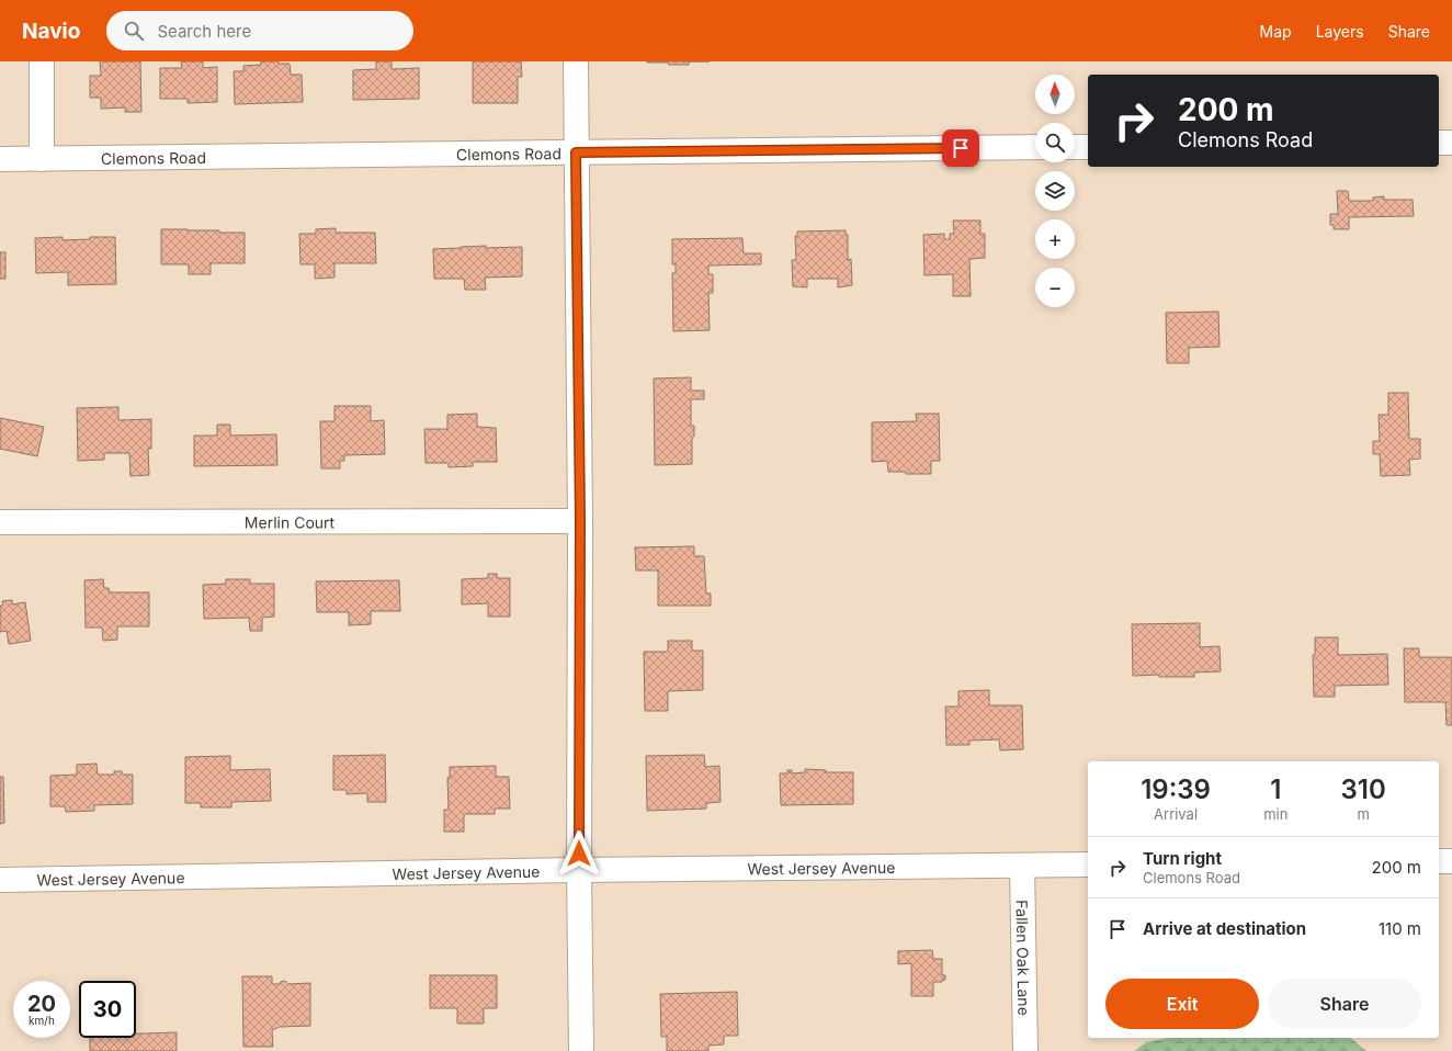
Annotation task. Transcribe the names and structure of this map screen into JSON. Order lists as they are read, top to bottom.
{
  "streets": {
    "street": [
      "Clemons Road",
      "Merlin Court",
      "West Jersey Avenue",
      "Fallen Oak Lane"
    ]
  },
  "crossings": [
    ["West Jersey Avenue", "Fallen Oak Lane"]
  ],
  "north": "top",
  "page": {
    "header": "Navio",
    "search": "Search here",
    "nav": ["Map", "Layers", "Share"],
    "map_buttons": ["+", "−"],
    "turn": ["200 m", "Clemons Road"],
    "eta": [
      "19:39",
      "Arrival",
      "1",
      "min",
      "310",
      "m"
    ],
    "list": [
      {
        "name": "Turn right",
        "note": "Clemons Road",
        "value": "200 m"
      },
      {
        "name": "Arrive at destination",
        "value": "110 m"
      }
    ],
    "buttons": ["Exit", "Share"],
    "speed": "20 km/h",
    "limit": "30"
  }
}
